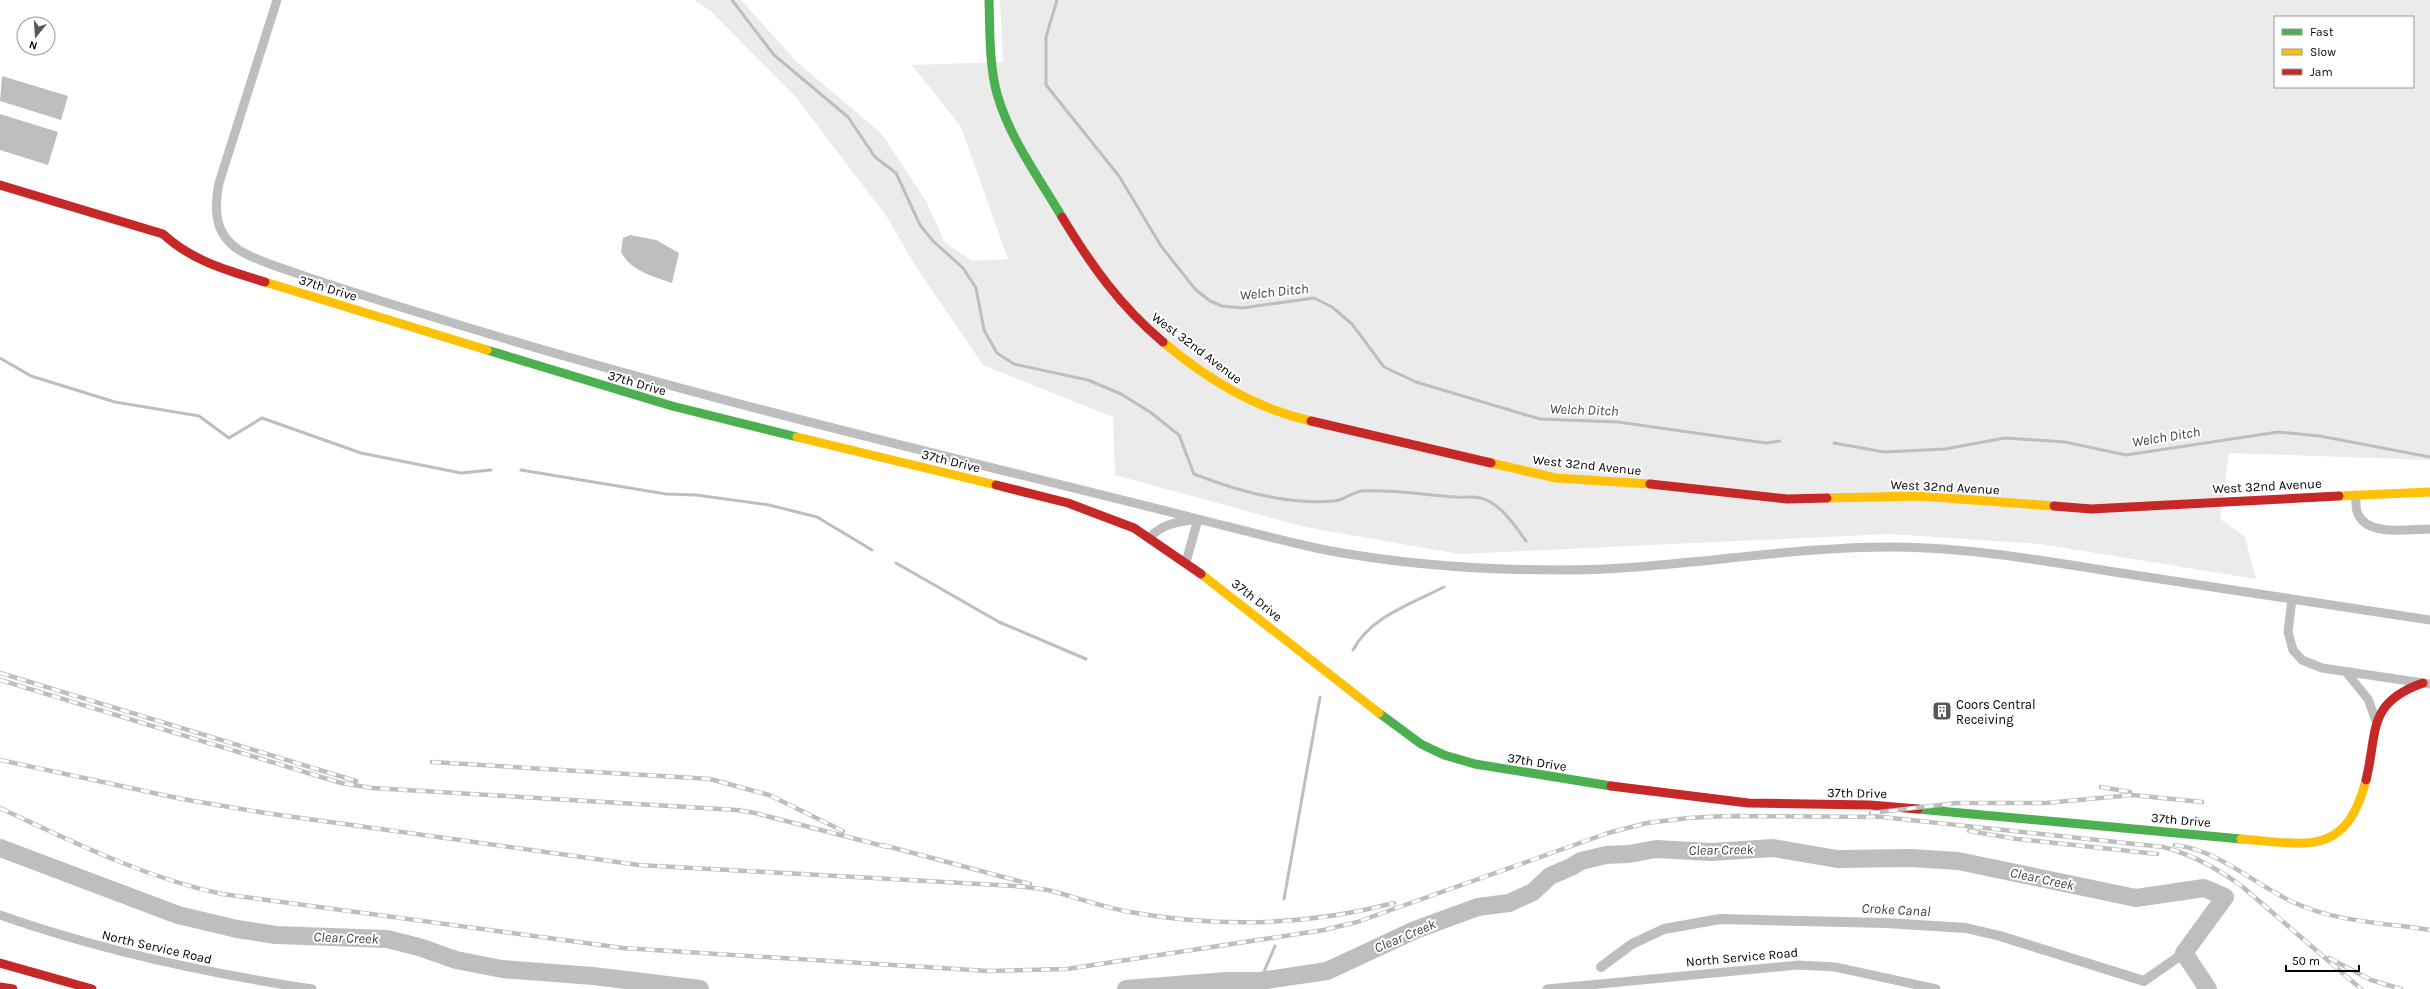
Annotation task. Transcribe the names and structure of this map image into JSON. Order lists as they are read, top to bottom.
{
  "streets": {
    "main road": ["37th Drive", "West 32nd Avenue"],
    "street": ["North Service Road"]
  },
  "water": ["Welch Ditch", "Clear Creek", "Croke Canal"],
  "places": {
    "building": ["Coors Central Receiving"]
  },
  "legend": ["Fast", "Slow", "Jam"],
  "scale_bar": "50 m",
  "north": "bottom"
}
